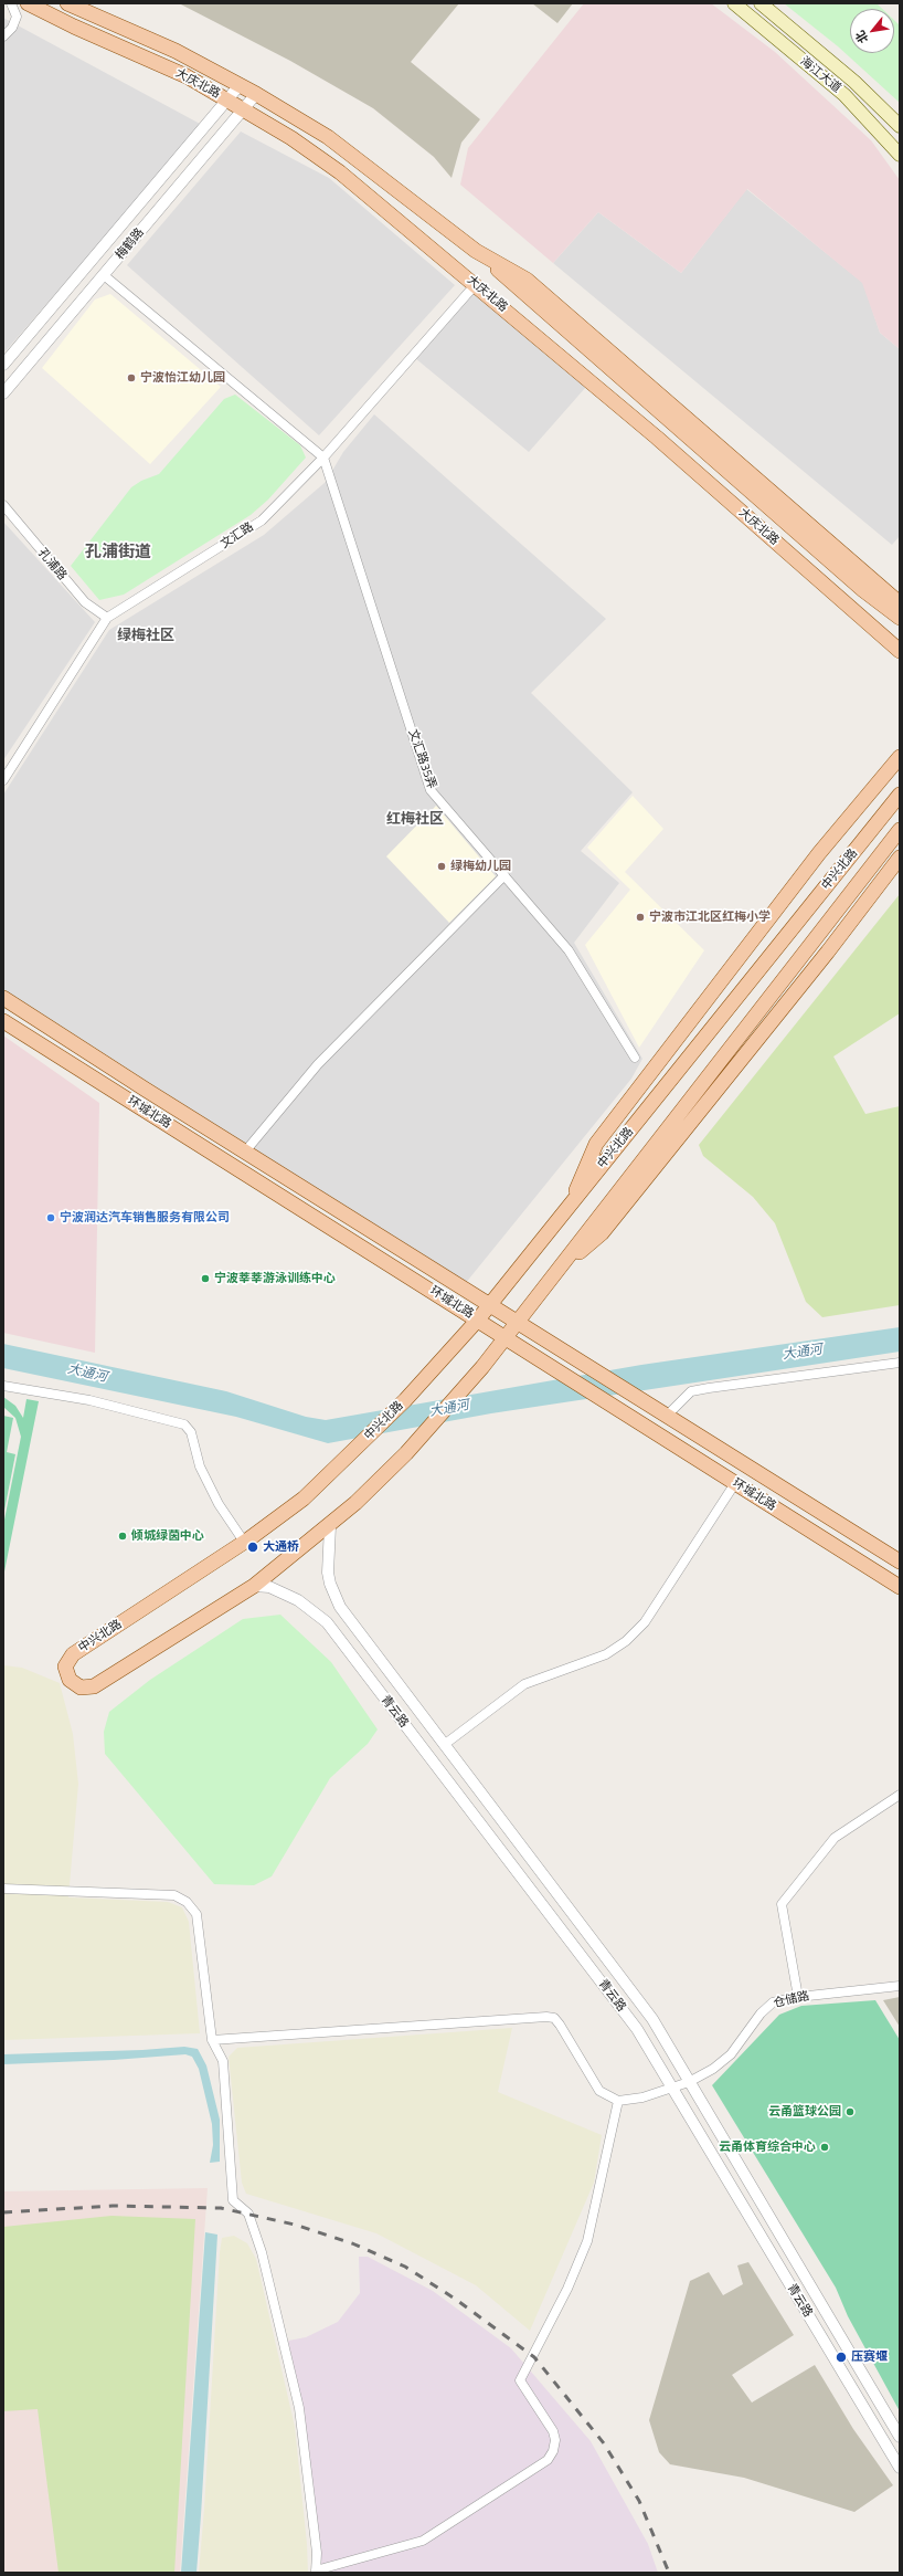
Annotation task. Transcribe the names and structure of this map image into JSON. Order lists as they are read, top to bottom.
{
  "streets": {
    "main road": [
      "海江大道",
      "大庆北路",
      "中兴北路",
      "环城北路"
    ],
    "street": [
      "梅鹤路",
      "文汇路",
      "孔浦路",
      "文汇路35弄",
      "青云路",
      "仓储路"
    ]
  },
  "crossings": [
    ["大庆北路", "梅鹤路"],
    ["大庆北路", "文汇路"],
    ["文汇路", "孔浦路"],
    ["文汇路", "文汇路35弄"],
    ["中兴北路", "环城北路"],
    ["中兴北路", "青云路"],
    ["青云路", "仓储路"]
  ],
  "districts": ["孔浦街道", "绿梅社区", "红梅社区"],
  "water": ["大通河"],
  "places": [
    "宁波怡江幼儿园",
    "绿梅幼儿园",
    "宁波市江北区红梅小学",
    "宁波润达汽车销售服务有限公司",
    "宁波莘莘游泳训练中心",
    "倾城绿茵中心",
    "大通桥",
    "云甬篮球公园",
    "云甬体育综合中心",
    "压赛堰"
  ],
  "north": "bottom left"
}
